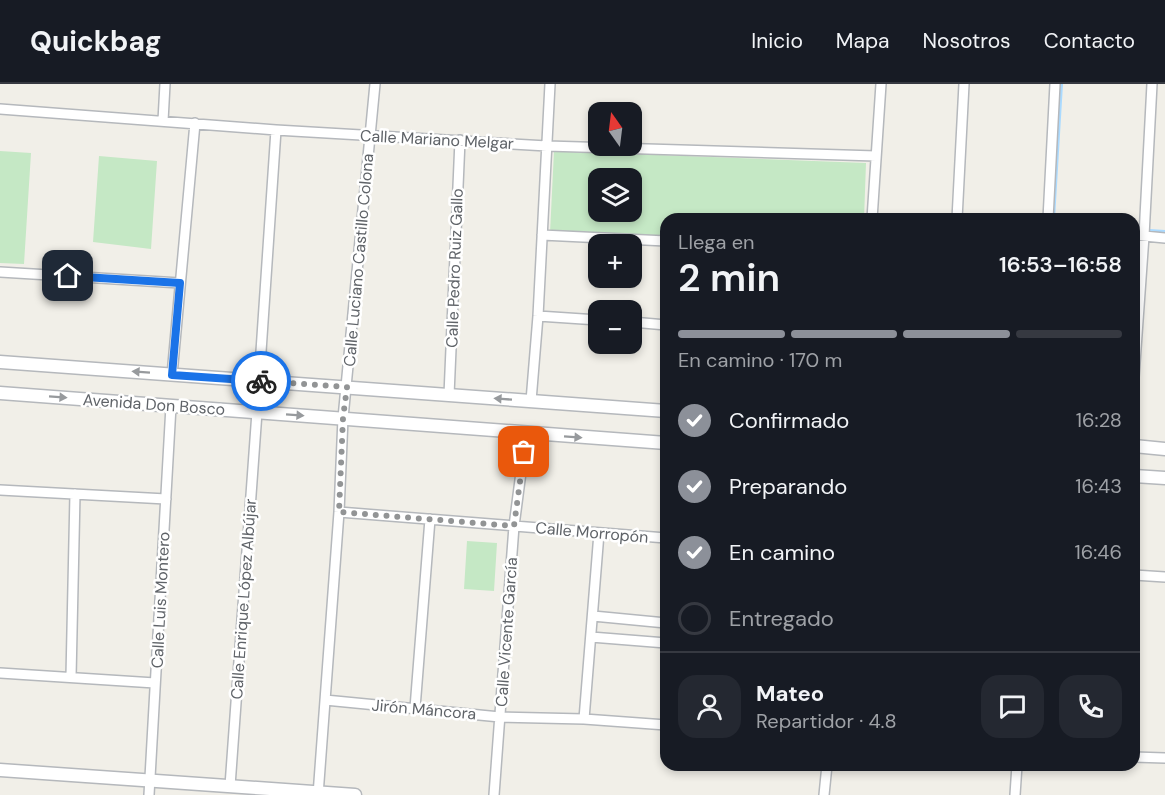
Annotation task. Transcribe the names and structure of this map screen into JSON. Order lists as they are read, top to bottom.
{
  "streets": {
    "street": [
      "Calle Mariano Melgar",
      "Calle Luciano Castillo Colona",
      "Calle Pedro Ruiz Gallo",
      "Avenida Don Bosco",
      "Calle Morropón",
      "Calle Enrique López Albújar",
      "Calle Luis Montero",
      "Calle Vicente García",
      "Jirón Máncora"
    ]
  },
  "crossings": [
    ["Calle Mariano Melgar", "Calle Luciano Castillo Colona"],
    ["Calle Mariano Melgar", "Calle Pedro Ruiz Gallo"],
    ["Calle Luciano Castillo Colona", "Avenida Don Bosco"],
    ["Calle Luciano Castillo Colona", "Calle Morropón"],
    ["Calle Luciano Castillo Colona", "Jirón Máncora"],
    ["Calle Pedro Ruiz Gallo", "Avenida Don Bosco"],
    ["Avenida Don Bosco", "Calle Enrique López Albújar"],
    ["Avenida Don Bosco", "Calle Luis Montero"],
    ["Avenida Don Bosco", "Calle Vicente García"],
    ["Calle Morropón", "Calle Vicente García"],
    ["Calle Vicente García", "Jirón Máncora"]
  ],
  "north": "top",
  "page": {
    "header": "Quickbag",
    "nav": [
      "Inicio",
      "Mapa",
      "Nosotros",
      "Contacto"
    ],
    "map_buttons": ["+", "−"],
    "heading": ["2 min", "Llega en", "16:53–16:58"],
    "panel": ["Mateo", "Repartidor · 4.8"],
    "bar": "En camino · 170 m",
    "list": [
      ["Confirmado", "16:28"],
      ["Preparando", "16:43"],
      ["En camino", "16:46"],
      "Entregado"
    ]
  }
}
